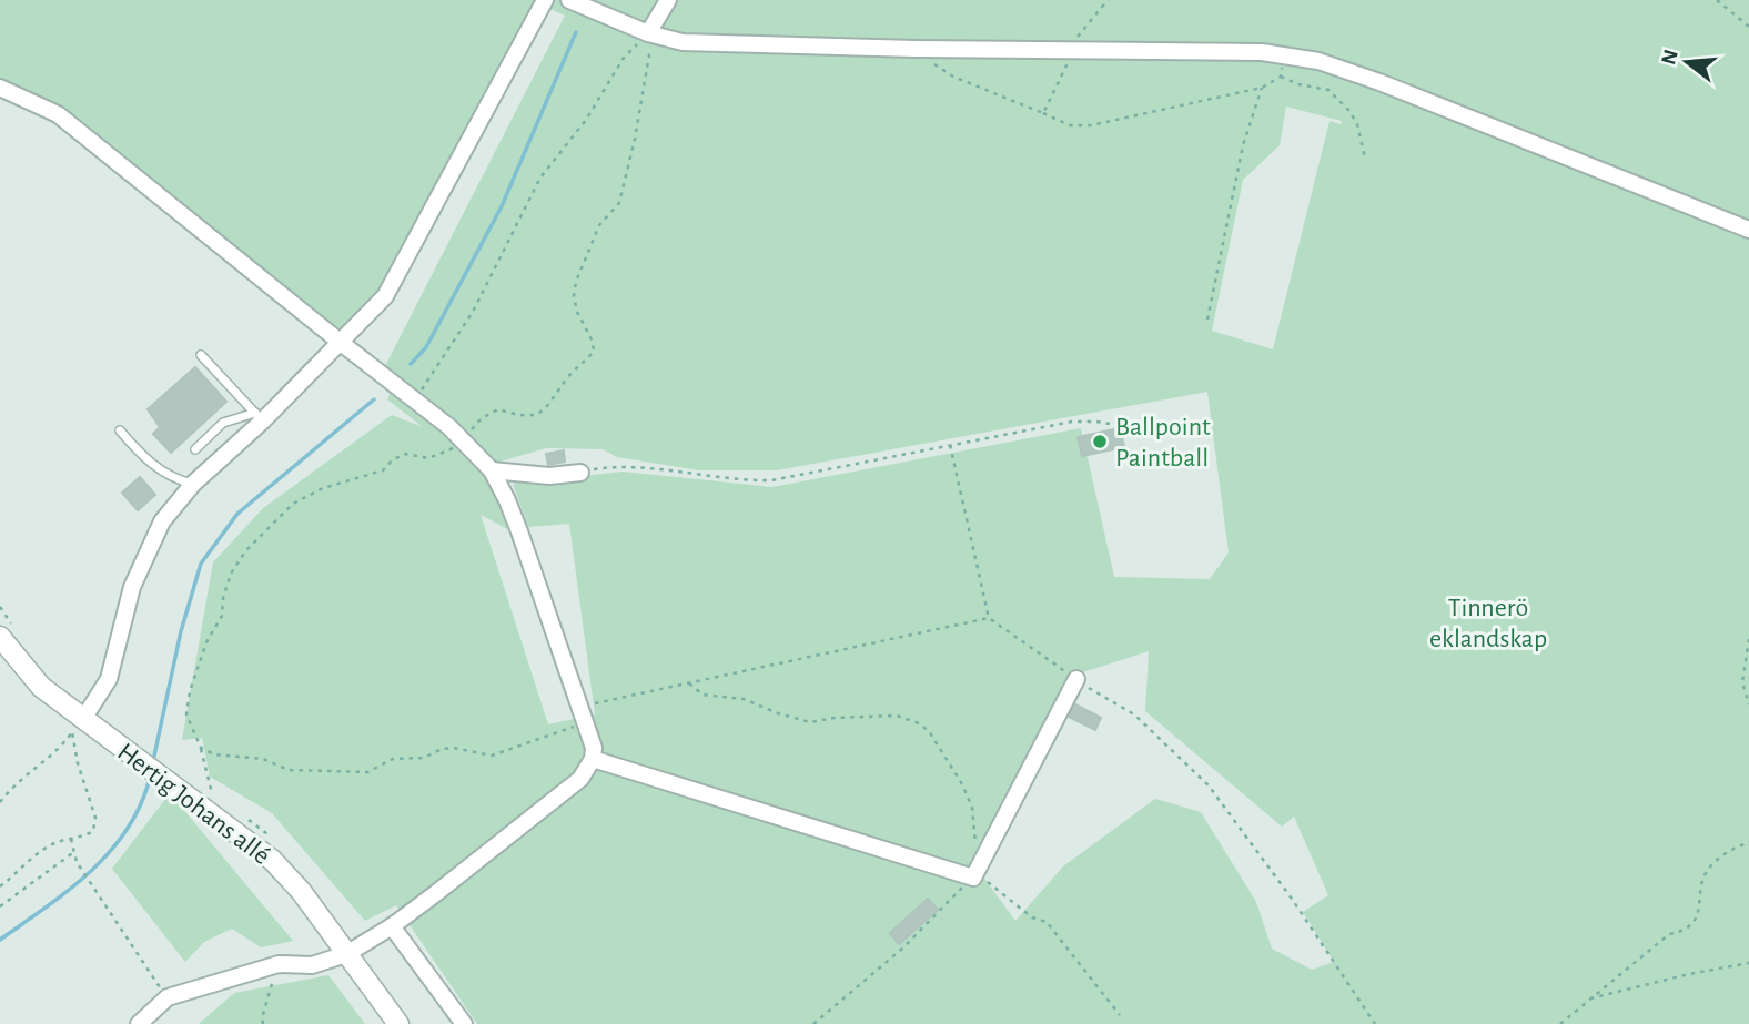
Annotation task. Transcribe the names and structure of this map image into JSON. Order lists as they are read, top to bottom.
{
  "streets": {
    "street": ["Hertig Johans allé"]
  },
  "parks": ["Tinnerö eklandskap"],
  "places": ["Ballpoint Paintball"],
  "north": "left"
}
